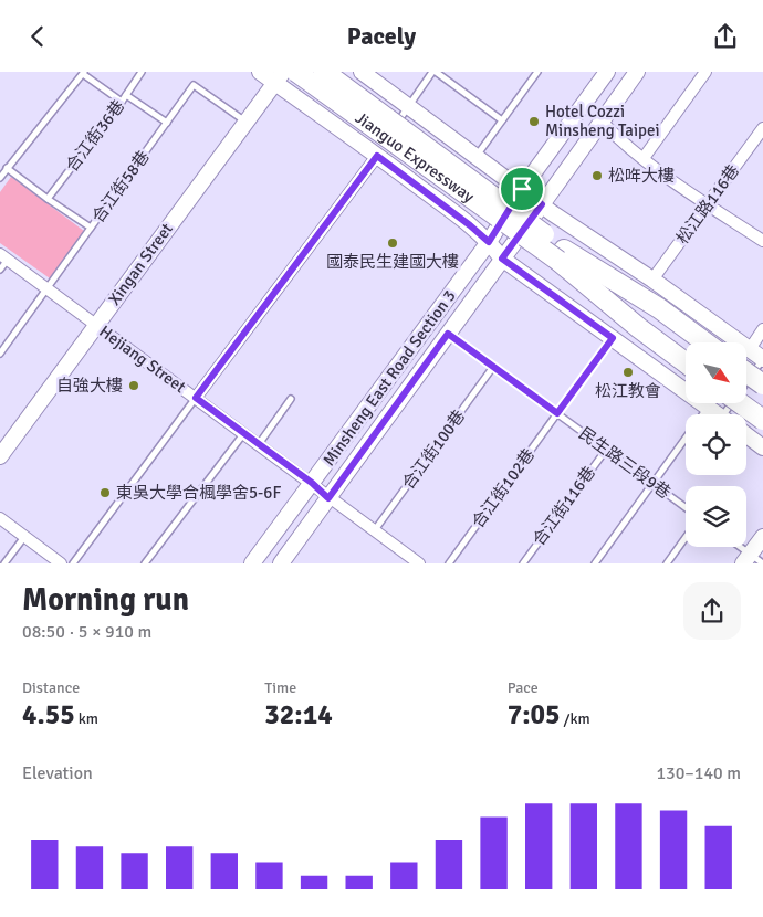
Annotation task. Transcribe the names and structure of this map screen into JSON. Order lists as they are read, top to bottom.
{
  "streets": {
    "highway": ["Jianguo Expressway"],
    "street": [
      "松江路116巷",
      "Xingan Street",
      "Hejiang Street",
      "Minsheng East Road Section 3"
    ],
    "lane": [
      "合江街36巷",
      "合江街58巷",
      "合江街100巷",
      "民生路三段9巷",
      "合江街102巷",
      "合江街116巷"
    ]
  },
  "crossings": [
    ["合江街58巷", "Xingan Street"],
    ["合江街58巷", "Hejiang Street"],
    ["Xingan Street", "Hejiang Street"],
    ["Hejiang Street", "Minsheng East Road Section 3"],
    ["Hejiang Street", "合江街100巷"],
    ["Minsheng East Road Section 3", "民生路三段9巷"],
    ["合江街100巷", "民生路三段9巷"],
    ["民生路三段9巷", "合江街102巷"],
    ["民生路三段9巷", "合江街116巷"]
  ],
  "places": [
    "Hotel Cozzi Minsheng Taipei",
    "松哖大樓",
    "國泰民生建國大樓",
    "松江教會",
    "自強大樓",
    "東吳大學合楓學舍5-6F"
  ],
  "north": "bottom right",
  "page": {
    "header": "Pacely",
    "heading": ["Morning run", "08:50 · 5 × 910 m"],
    "stats": [
      ["Distance", "4.55 km"],
      ["Time", "32:14"],
      ["Pace", "7:05 /km"]
    ],
    "chart": ["Elevation", "130–140 m"]
  }
}
